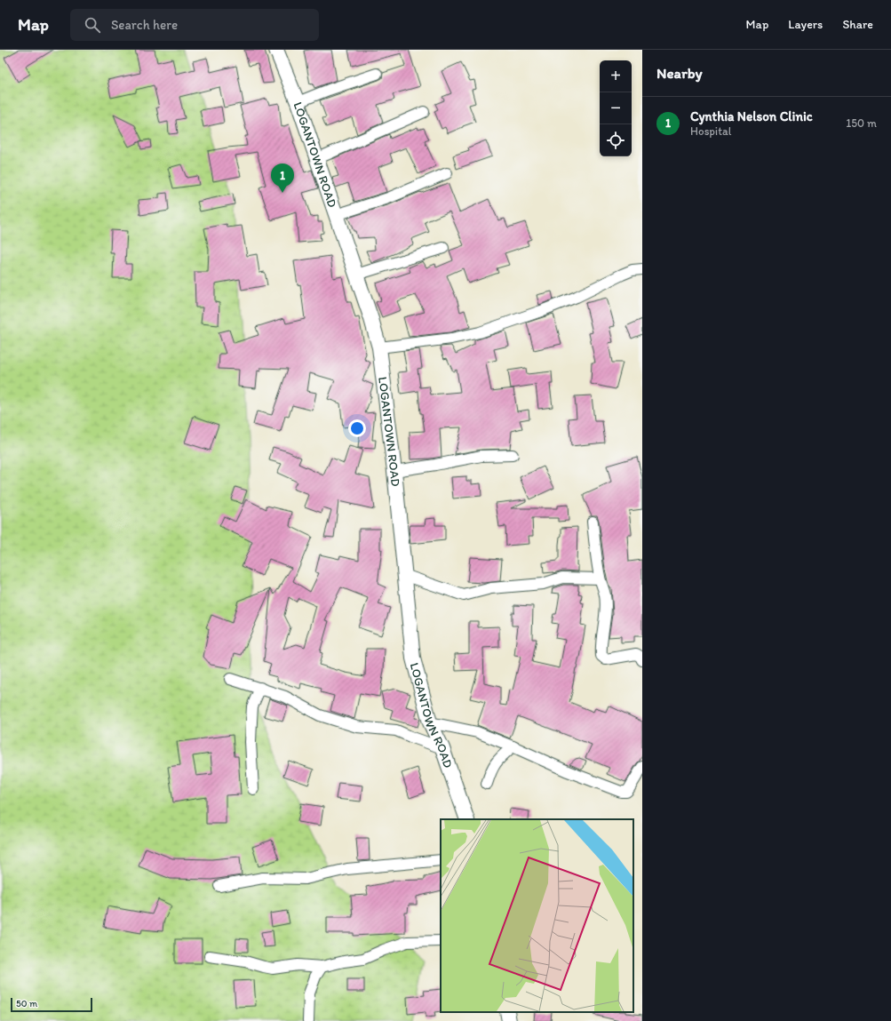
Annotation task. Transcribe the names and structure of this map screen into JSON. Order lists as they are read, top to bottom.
{
  "streets": {
    "street": ["LOGANTOWN ROAD"]
  },
  "scale_bar": "50 m",
  "page": {
    "header": "Map",
    "search": "Search here",
    "nav": ["Map", "Layers", "Share"],
    "heading": "Nearby",
    "map_buttons": ["+", "−"],
    "list": [
      {
        "mark": "1",
        "name": "Cynthia Nelson Clinic",
        "note": "Hospital",
        "value": "150 m"
      }
    ],
    "pins": "1",
    "scale": "50 m"
  }
}
